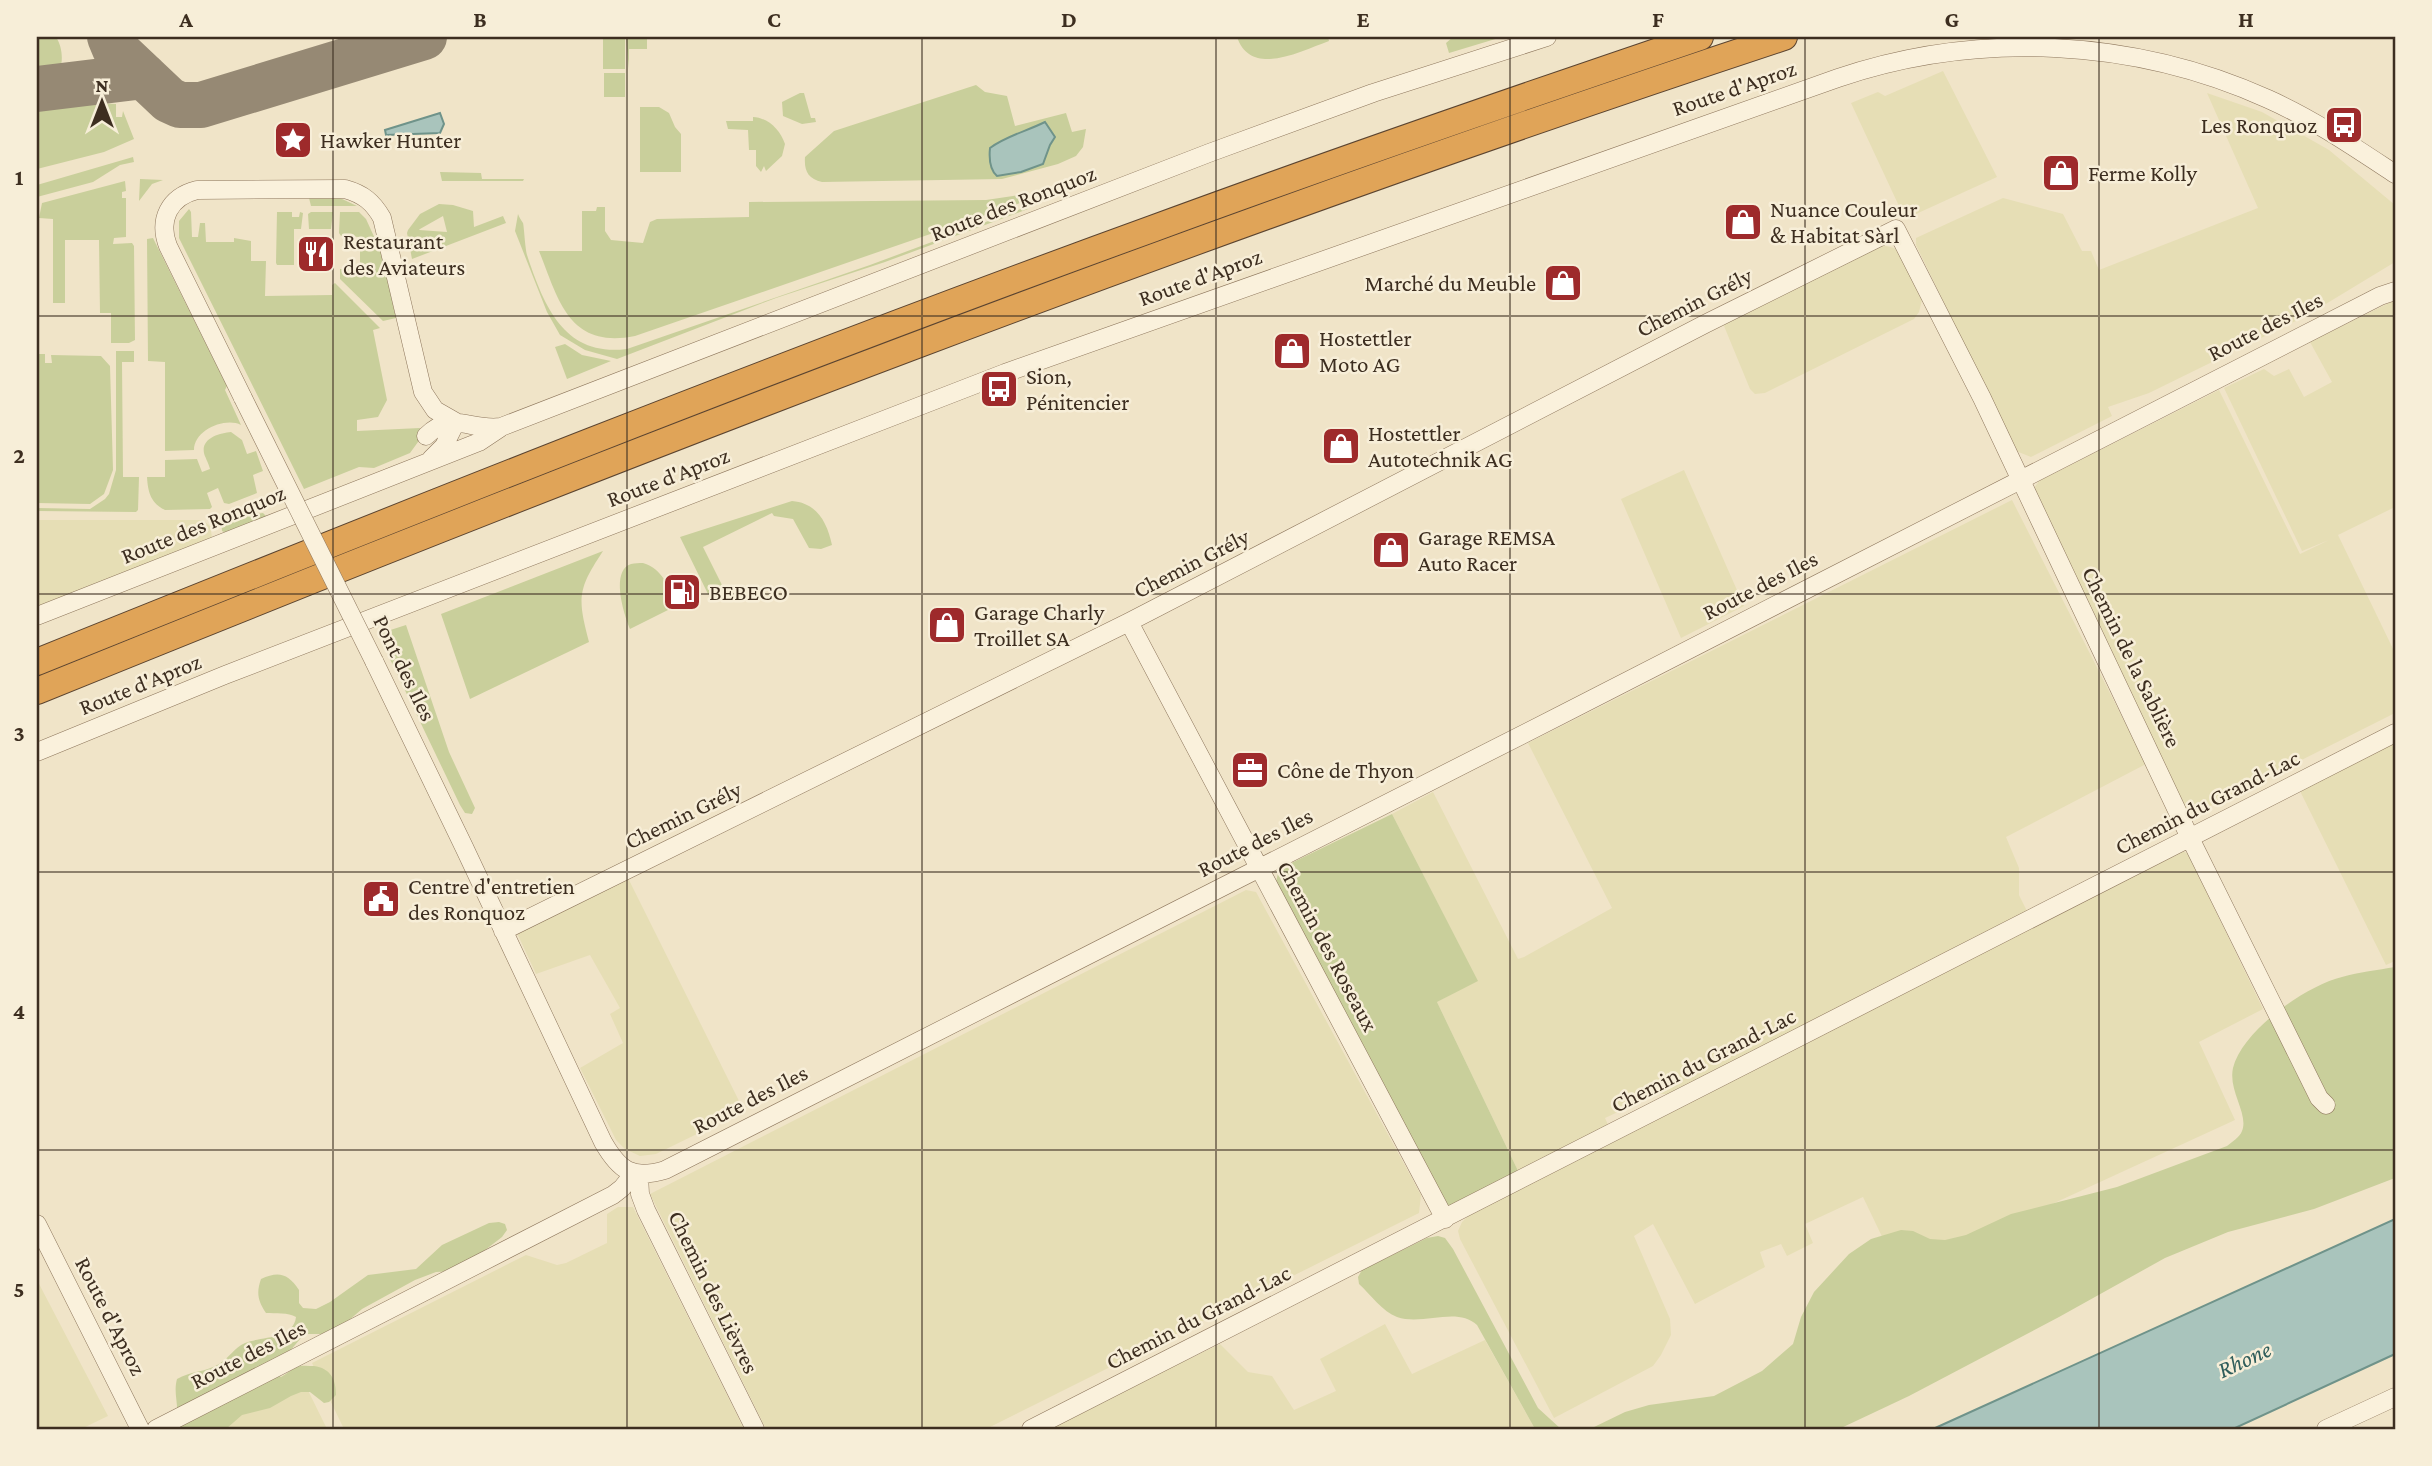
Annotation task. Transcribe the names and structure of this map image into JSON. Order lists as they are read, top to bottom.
{
  "streets": {
    "street": [
      "Route d'Aproz",
      "Route des Ronquoz",
      "Chemin Grély",
      "Route des Iles",
      "Chemin de la Sablière",
      "Pont des Iles",
      "Chemin du Grand-Lac",
      "Chemin des Roseaux",
      "Chemin des Lièvres"
    ]
  },
  "crossings": [
    ["Chemin Grély", "Chemin de la Sablière"],
    ["Chemin Grély", "Pont des Iles"],
    ["Chemin Grély", "Chemin des Roseaux"],
    ["Route des Iles", "Chemin de la Sablière"],
    ["Route des Iles", "Pont des Iles"],
    ["Route des Iles", "Chemin des Roseaux"],
    ["Route des Iles", "Chemin des Lièvres"],
    ["Chemin de la Sablière", "Chemin du Grand-Lac"],
    ["Pont des Iles", "Chemin des Lièvres"],
    ["Chemin du Grand-Lac", "Chemin des Roseaux"]
  ],
  "water": ["Rhone"],
  "places": {
    "bus stop": ["Les Ronquoz", "Sion, Pénitencier"],
    "place": ["Hawker Hunter"],
    "shop": [
      "Ferme Kolly",
      "Nuance Couleur & Habitat Sàrl",
      "Marché du Meuble",
      "Hostettler Moto AG",
      "Hostettler Autotechnik AG",
      "Garage REMSA Auto Racer",
      "Garage Charly Troillet SA"
    ],
    "restaurant": ["Restaurant des Aviateurs"],
    "fuel station": ["BEBECO"],
    "office": ["Cône de Thyon"],
    "public building": ["Centre d'entretien des Ronquoz"]
  },
  "north": "top",
  "grid": {
    "columns": [
      "A",
      "B",
      "C",
      "D",
      "E",
      "F",
      "G",
      "H"
    ],
    "rows": [
      "1",
      "2",
      "3",
      "4",
      "5"
    ]
  }
}
